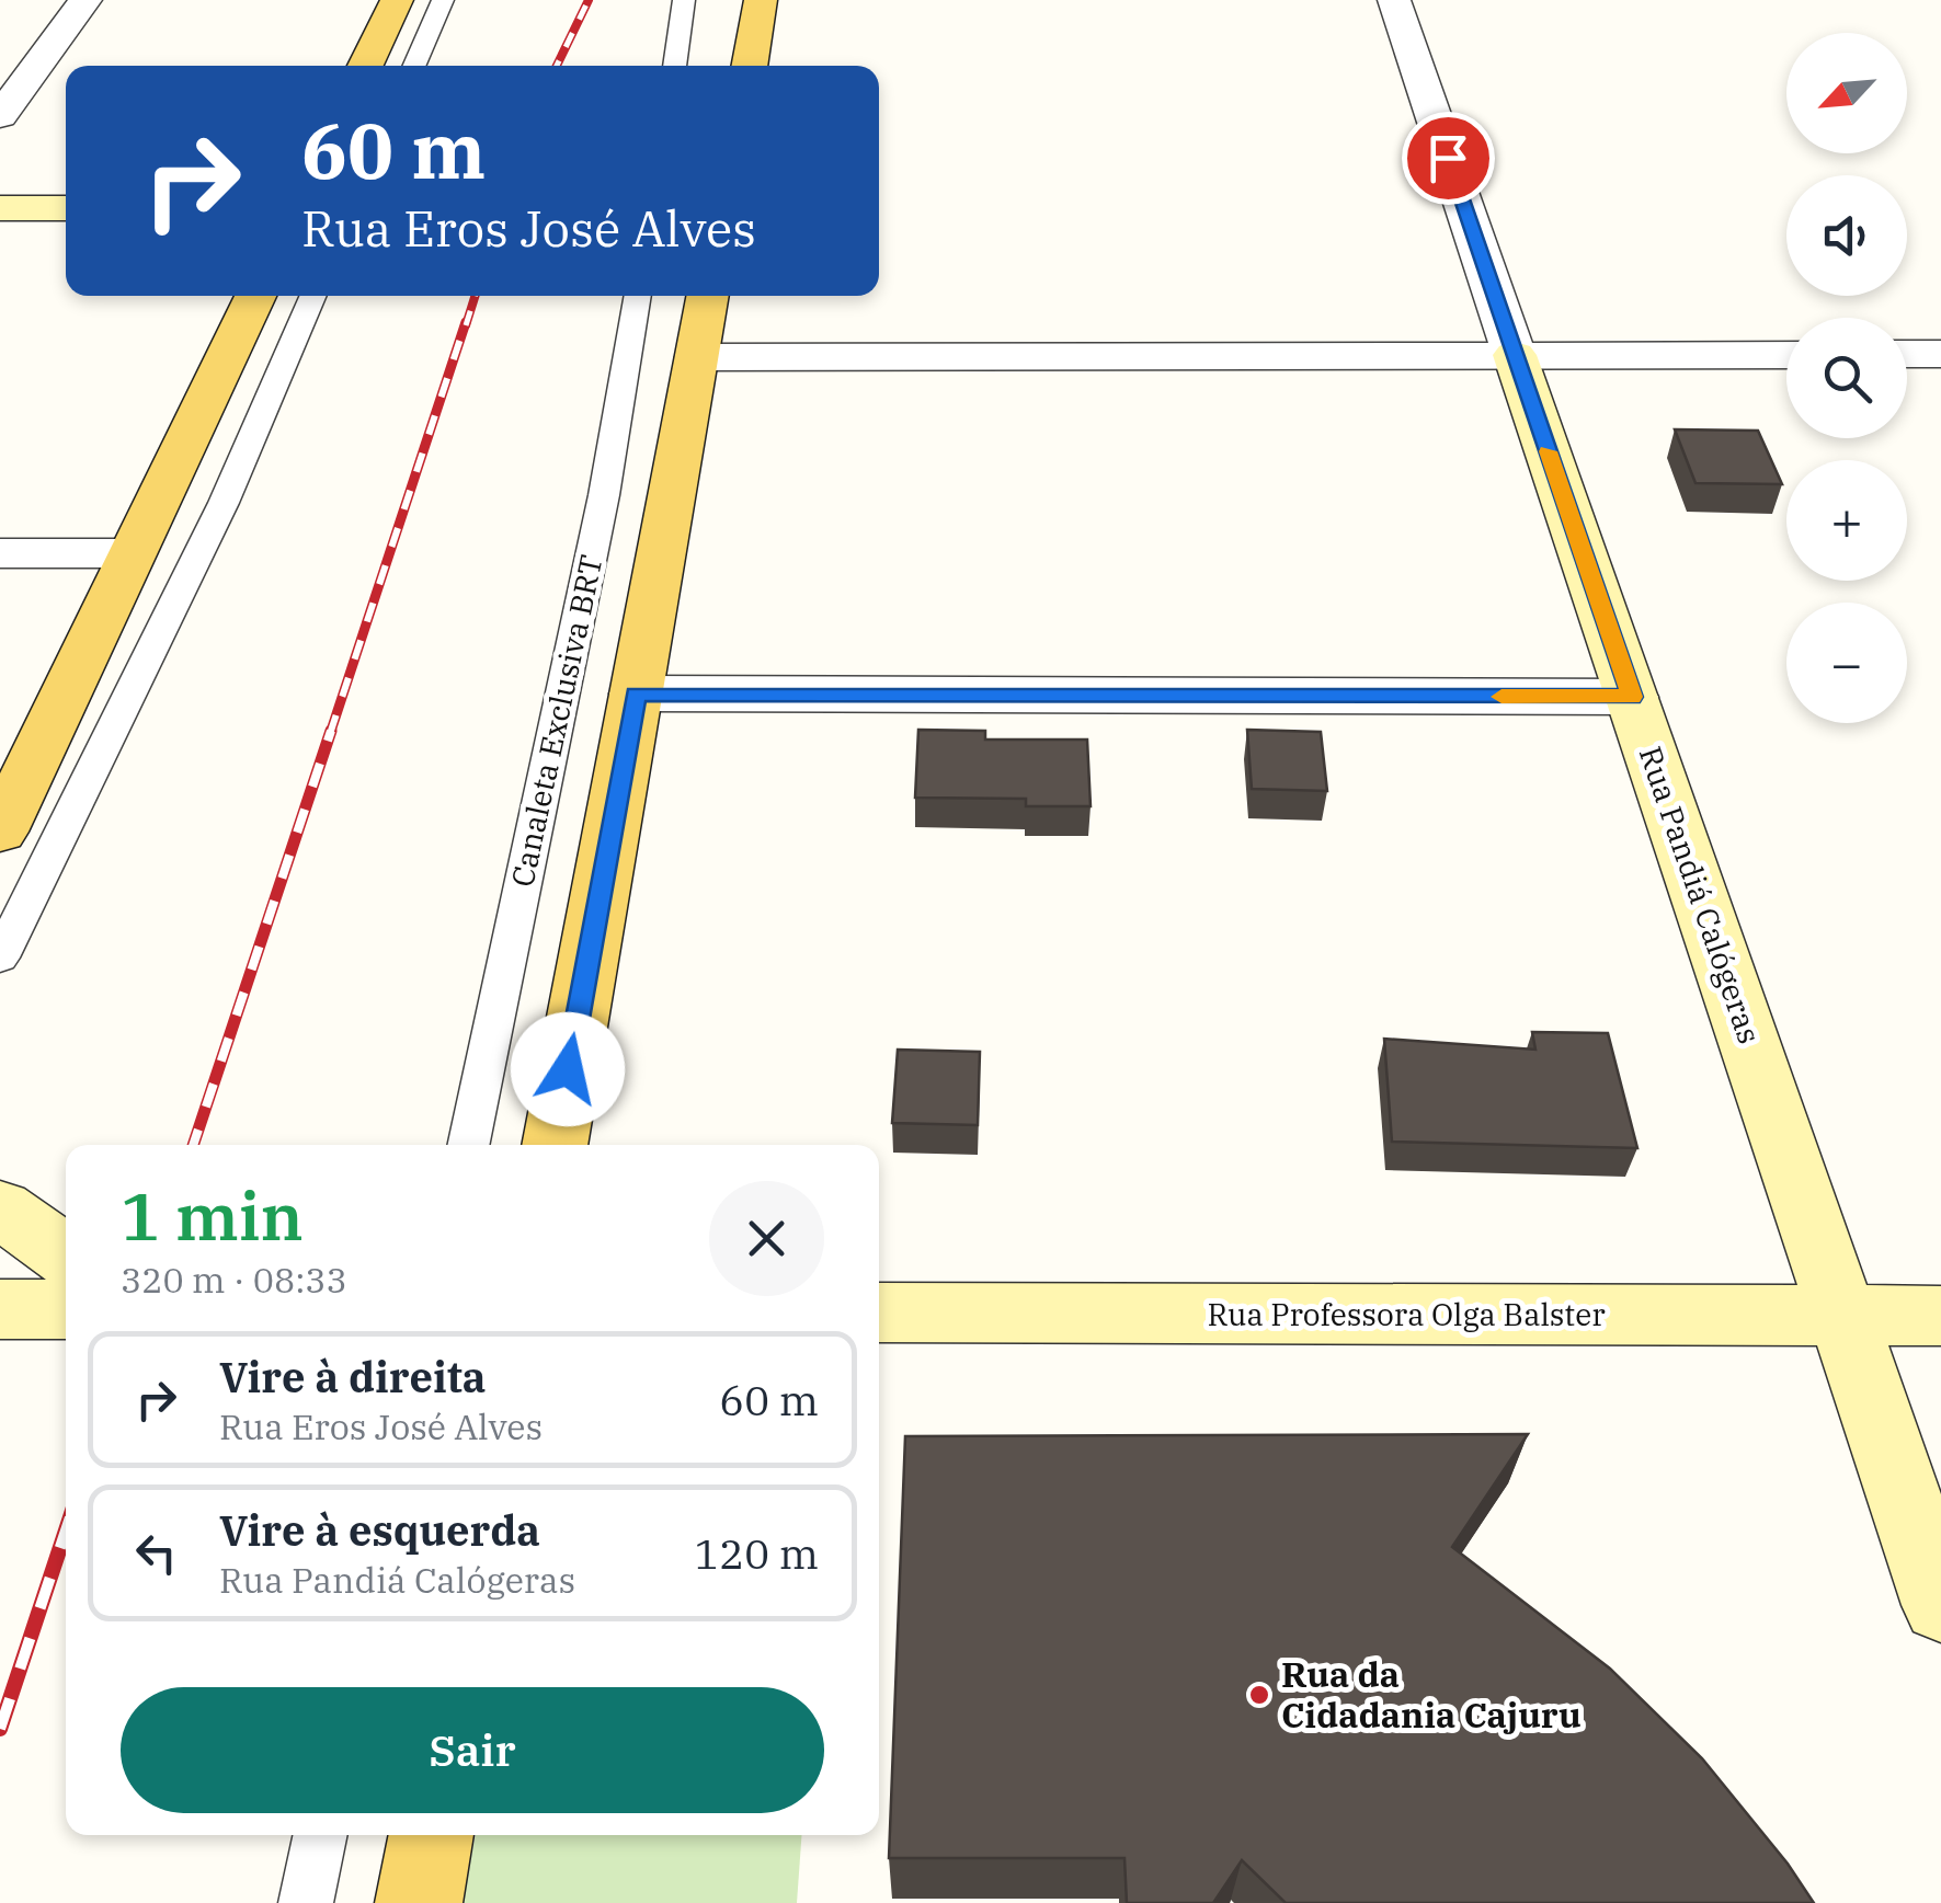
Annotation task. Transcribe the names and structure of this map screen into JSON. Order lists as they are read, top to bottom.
{
  "streets": {
    "street": ["Rua Pandiá Calógeras", "Rua Professora Olga Balster"],
    "lane": ["Canaleta Exclusiva BRT"]
  },
  "crossings": [
    ["Rua Pandiá Calógeras", "Rua Professora Olga Balster"]
  ],
  "places": ["Rua da Cidadania Cajuru"],
  "north": "bottom left",
  "page": {
    "map_buttons": ["+", "−"],
    "turn": ["60 m", "Rua Eros José Alves"],
    "heading": ["1 min", "320 m · 08:33"],
    "list": [
      {
        "name": "Vire à direita",
        "note": "Rua Eros José Alves",
        "value": "60 m"
      },
      {
        "name": "Vire à esquerda",
        "note": "Rua Pandiá Calógeras",
        "value": "120 m"
      }
    ],
    "buttons": "Sair"
  }
}
